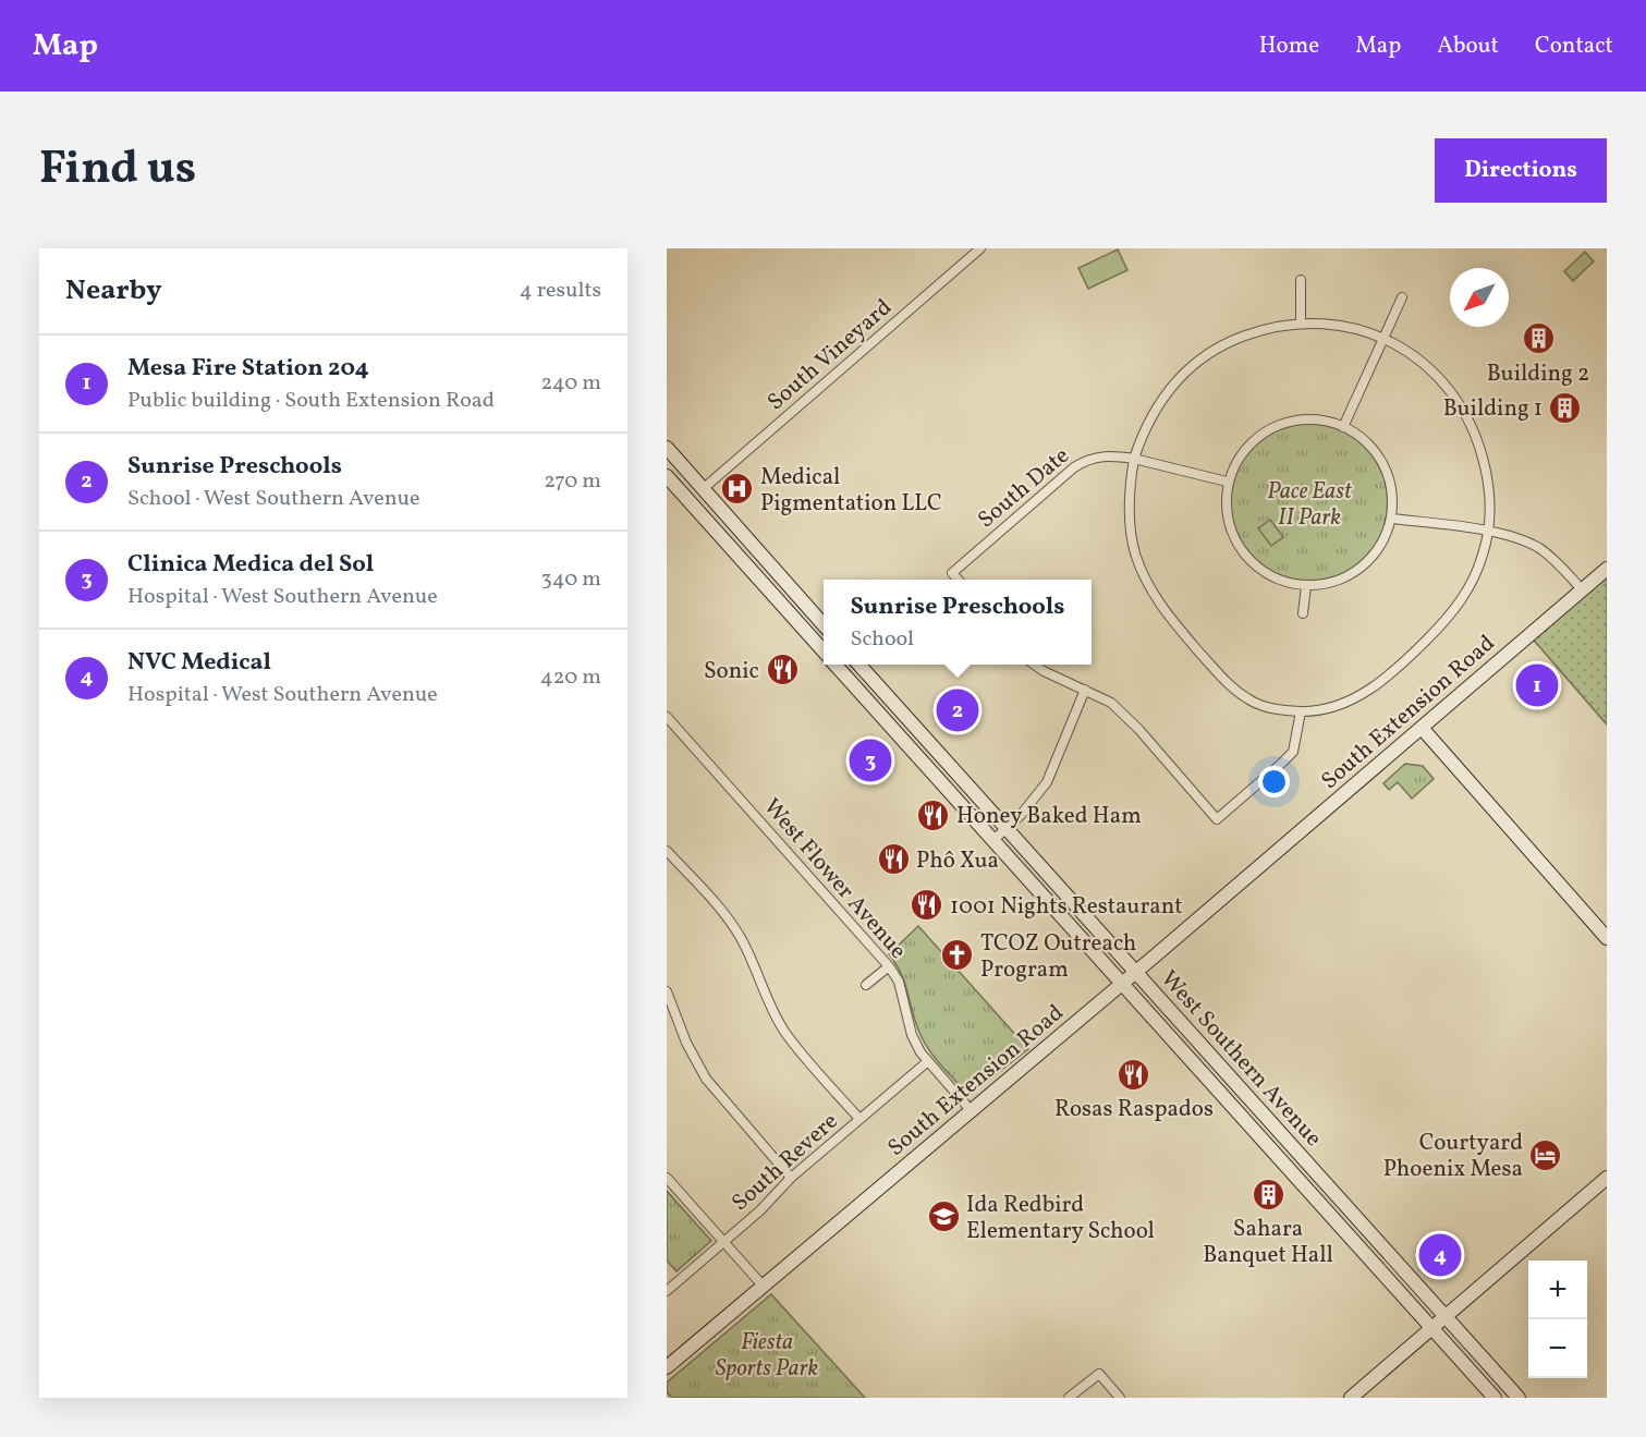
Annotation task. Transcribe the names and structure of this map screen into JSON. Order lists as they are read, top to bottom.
{
  "streets": {
    "main road": ["South Extension Road", "West Southern Avenue"],
    "street": [
      "South Vineyard",
      "South Date",
      "West Flower Avenue",
      "South Revere"
    ]
  },
  "crossings": [
    ["South Extension Road", "West Flower Avenue"],
    ["South Extension Road", "West Southern Avenue"],
    ["West Flower Avenue", "South Revere"]
  ],
  "parks": ["Pace East II Park", "Fiesta Sports Park"],
  "places": {
    "building": ["Building 2", "Building 1", "Sahara Banquet Hall"],
    "hospital": ["Medical Pigmentation LLC"],
    "restaurant": [
      "Sonic",
      "Honey Baked Ham",
      "Phô Xua",
      "1001 Nights Restaurant",
      "Rosas Raspados"
    ],
    "church": ["TCOZ Outreach Program"],
    "hotel": ["Courtyard Phoenix Mesa"],
    "school or university": ["Ida Redbird Elementary School"]
  },
  "north": "bottom left",
  "page": {
    "header": "Map",
    "nav": [
      "Home",
      "Map",
      "About",
      "Contact"
    ],
    "title": "Find us",
    "buttons": "Directions",
    "heading": ["Nearby", "4 results"],
    "list": [
      {
        "mark": "1",
        "name": "Mesa Fire Station 204",
        "note": "Public building · South Extension Road",
        "value": "240 m"
      },
      {
        "mark": "2",
        "name": "Sunrise Preschools",
        "note": "School · West Southern Avenue",
        "value": "270 m"
      },
      {
        "mark": "3",
        "name": "Clinica Medica del Sol",
        "note": "Hospital · West Southern Avenue",
        "value": "340 m"
      },
      {
        "mark": "4",
        "name": "NVC Medical",
        "note": "Hospital · West Southern Avenue",
        "value": "420 m"
      }
    ],
    "popup": ["Sunrise Preschools", "School"],
    "pins": [
      "1",
      "2",
      "3",
      "4"
    ],
    "map_buttons": ["+", "−"]
  }
}
